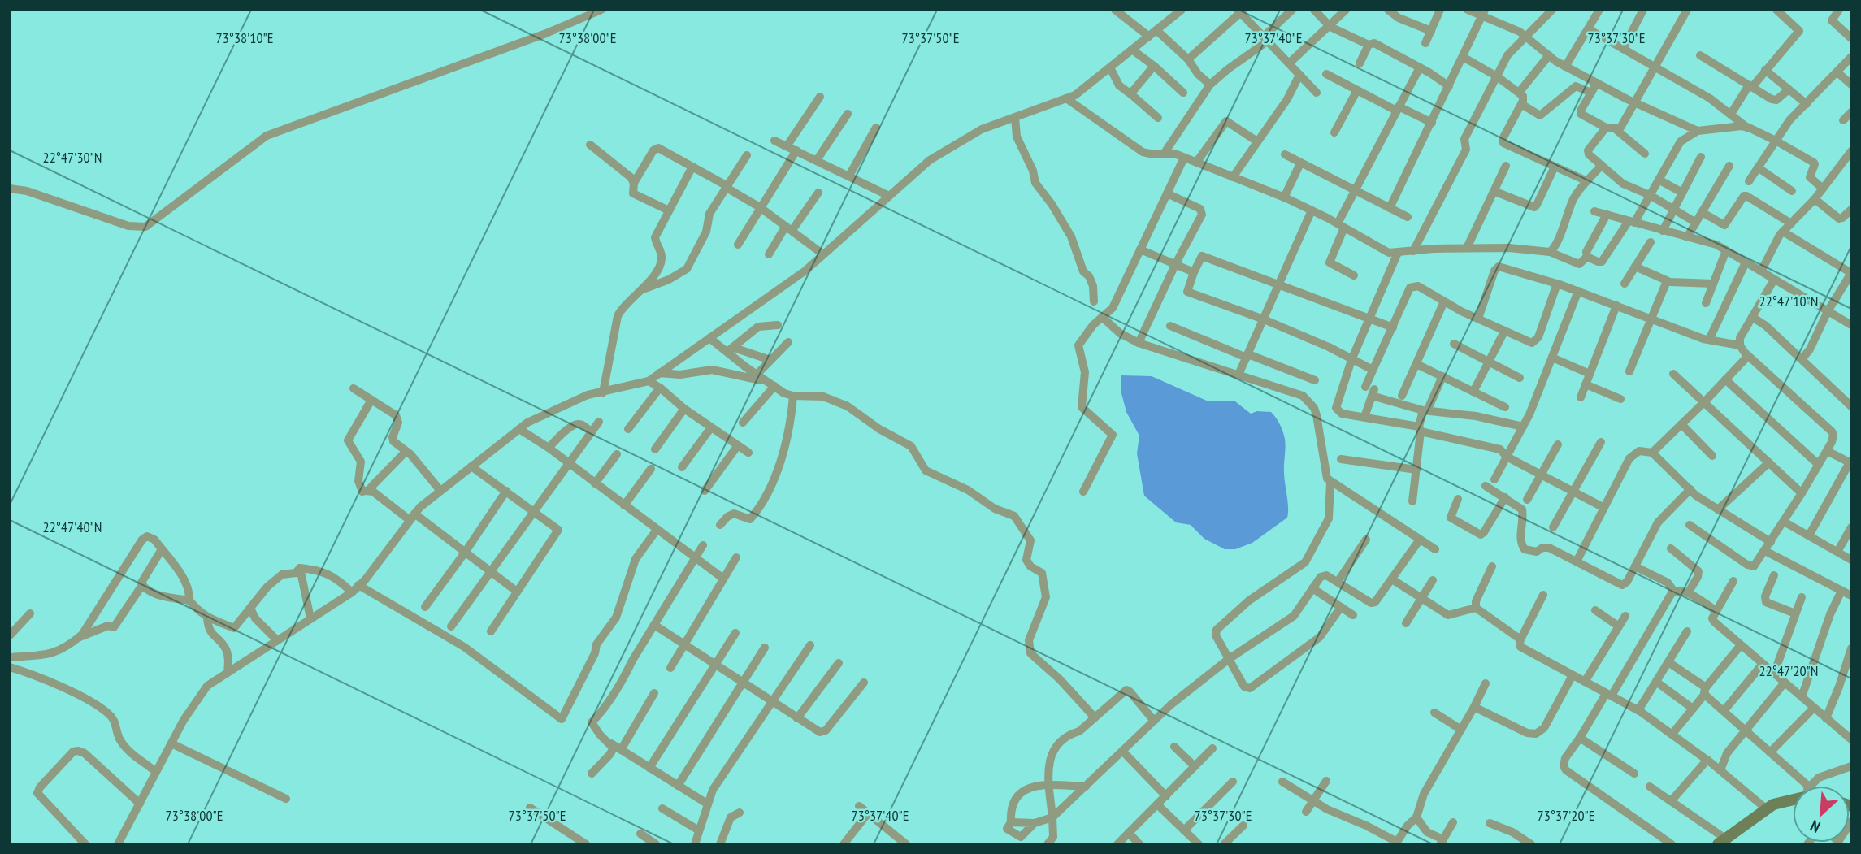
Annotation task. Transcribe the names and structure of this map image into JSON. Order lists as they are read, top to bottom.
{
  "north": "bottom left",
  "coordinates": [
    "73°38'10\"E",
    "73°38'00\"E",
    "73°37'40\"E",
    "73°37'30\"E",
    "73°37'50\"E",
    "22°47'30\"N",
    "22°47'10\"N",
    "22°47'40\"N",
    "22°47'20\"N",
    "73°37'20\"E"
  ]
}
